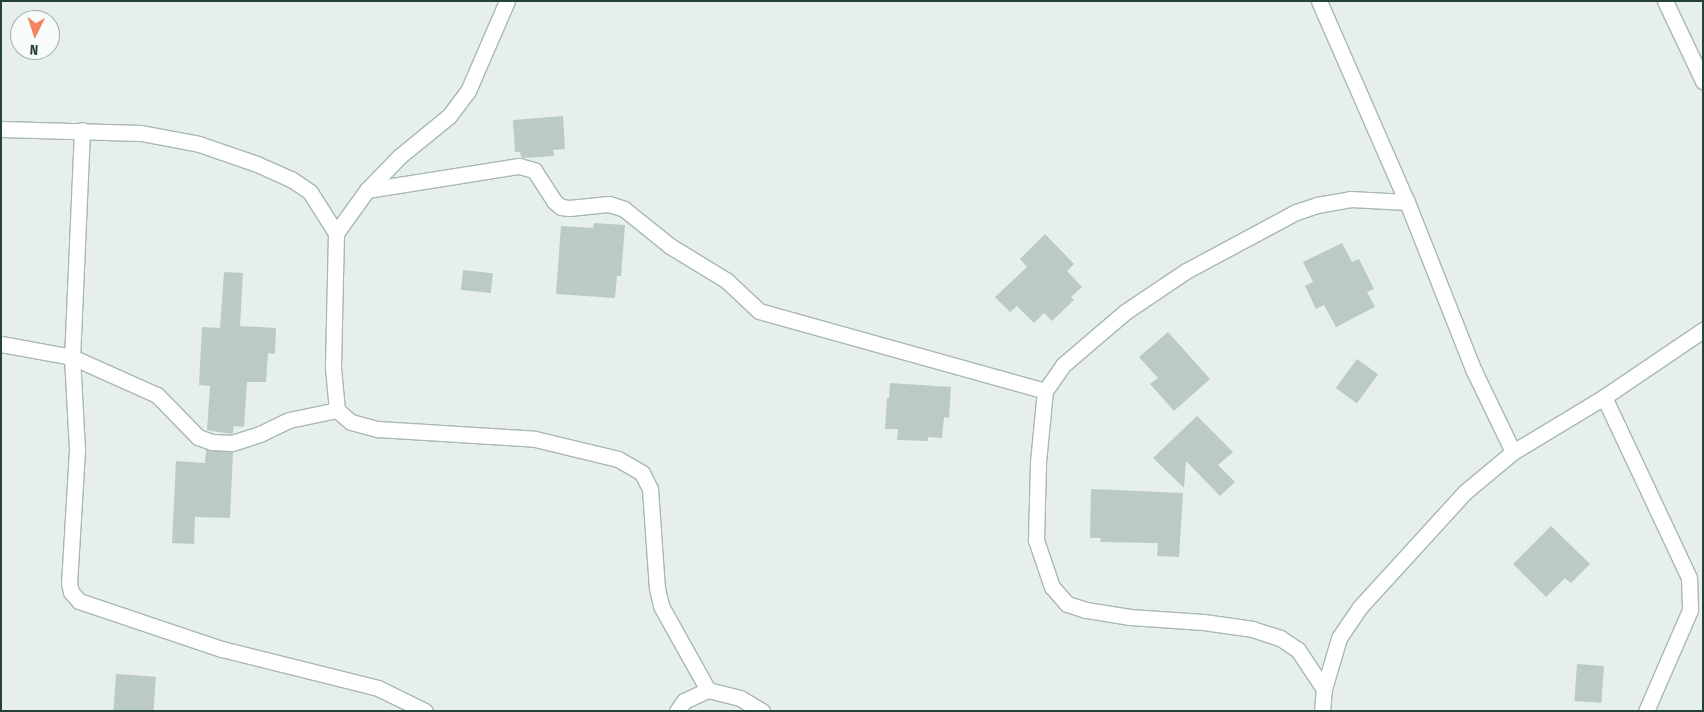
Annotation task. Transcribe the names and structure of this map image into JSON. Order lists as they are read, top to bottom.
{
  "north": "bottom"
}
